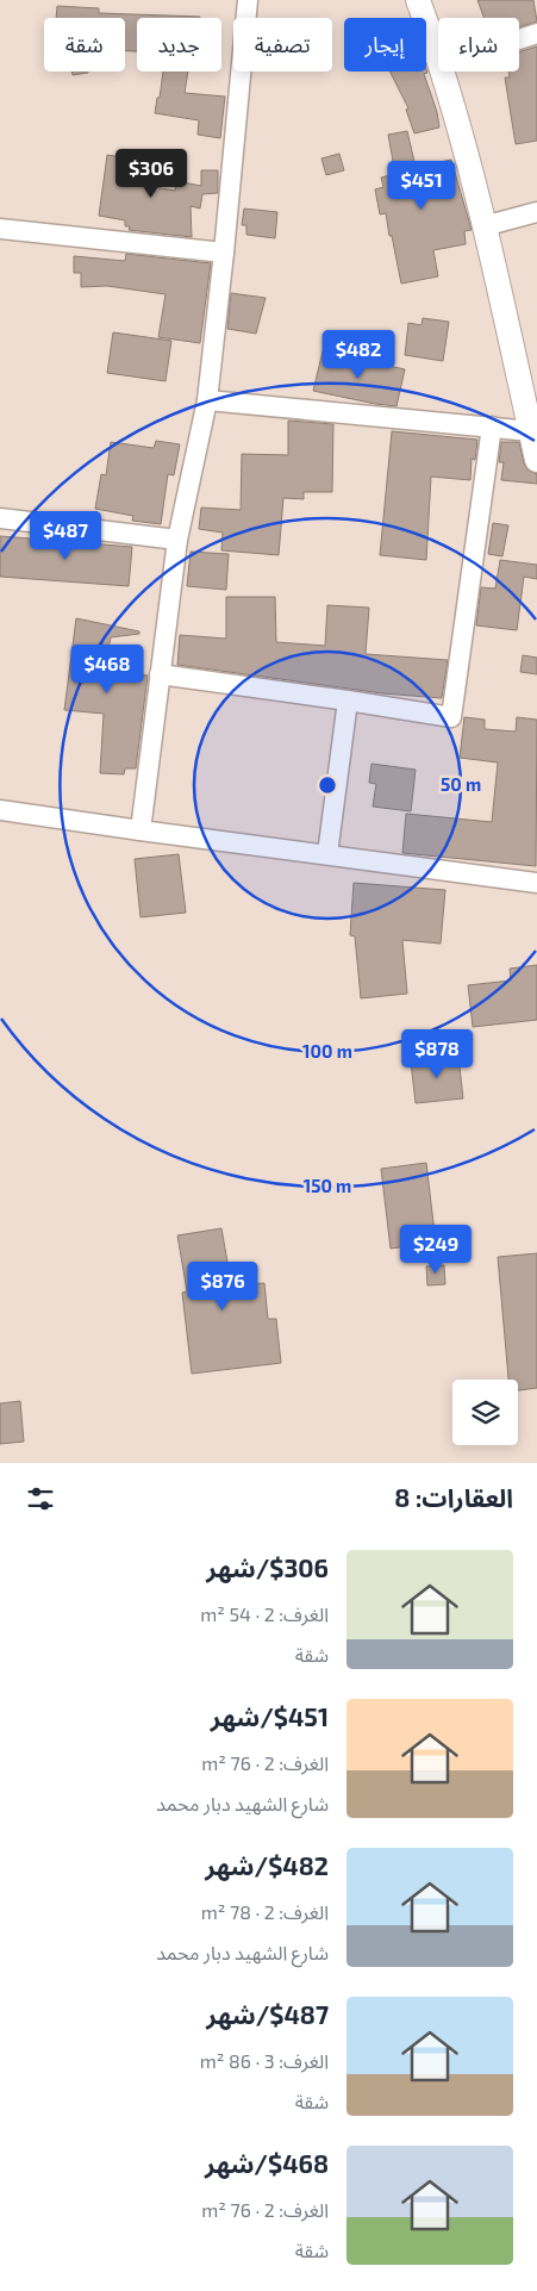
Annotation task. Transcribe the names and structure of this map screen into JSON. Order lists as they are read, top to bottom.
{
  "page": {
    "chip": [
      "شراء",
      "إيجار",
      "تصفية",
      "جديد",
      "شقة"
    ],
    "price": [
      "$306",
      "$451",
      "$482",
      "$487",
      "$468",
      "$878",
      "$249",
      "$876"
    ],
    "heading": "العقارات: 8",
    "list": [
      {
        "name": "$306/شهر",
        "note": "الغرف: 2 · 54 m² · شقة"
      },
      {
        "name": "$451/شهر",
        "note": "الغرف: 2 · 76 m² · شارع الشهيد دبار محمد"
      },
      {
        "name": "$482/شهر",
        "note": "الغرف: 2 · 78 m² · شارع الشهيد دبار محمد"
      },
      {
        "name": "$487/شهر",
        "note": "الغرف: 3 · 86 m² · شقة"
      },
      {
        "name": "$468/شهر",
        "note": "الغرف: 2 · 76 m² · شقة"
      }
    ]
  },
  "rings": ["50 m", "100 m", "150 m"]
}
